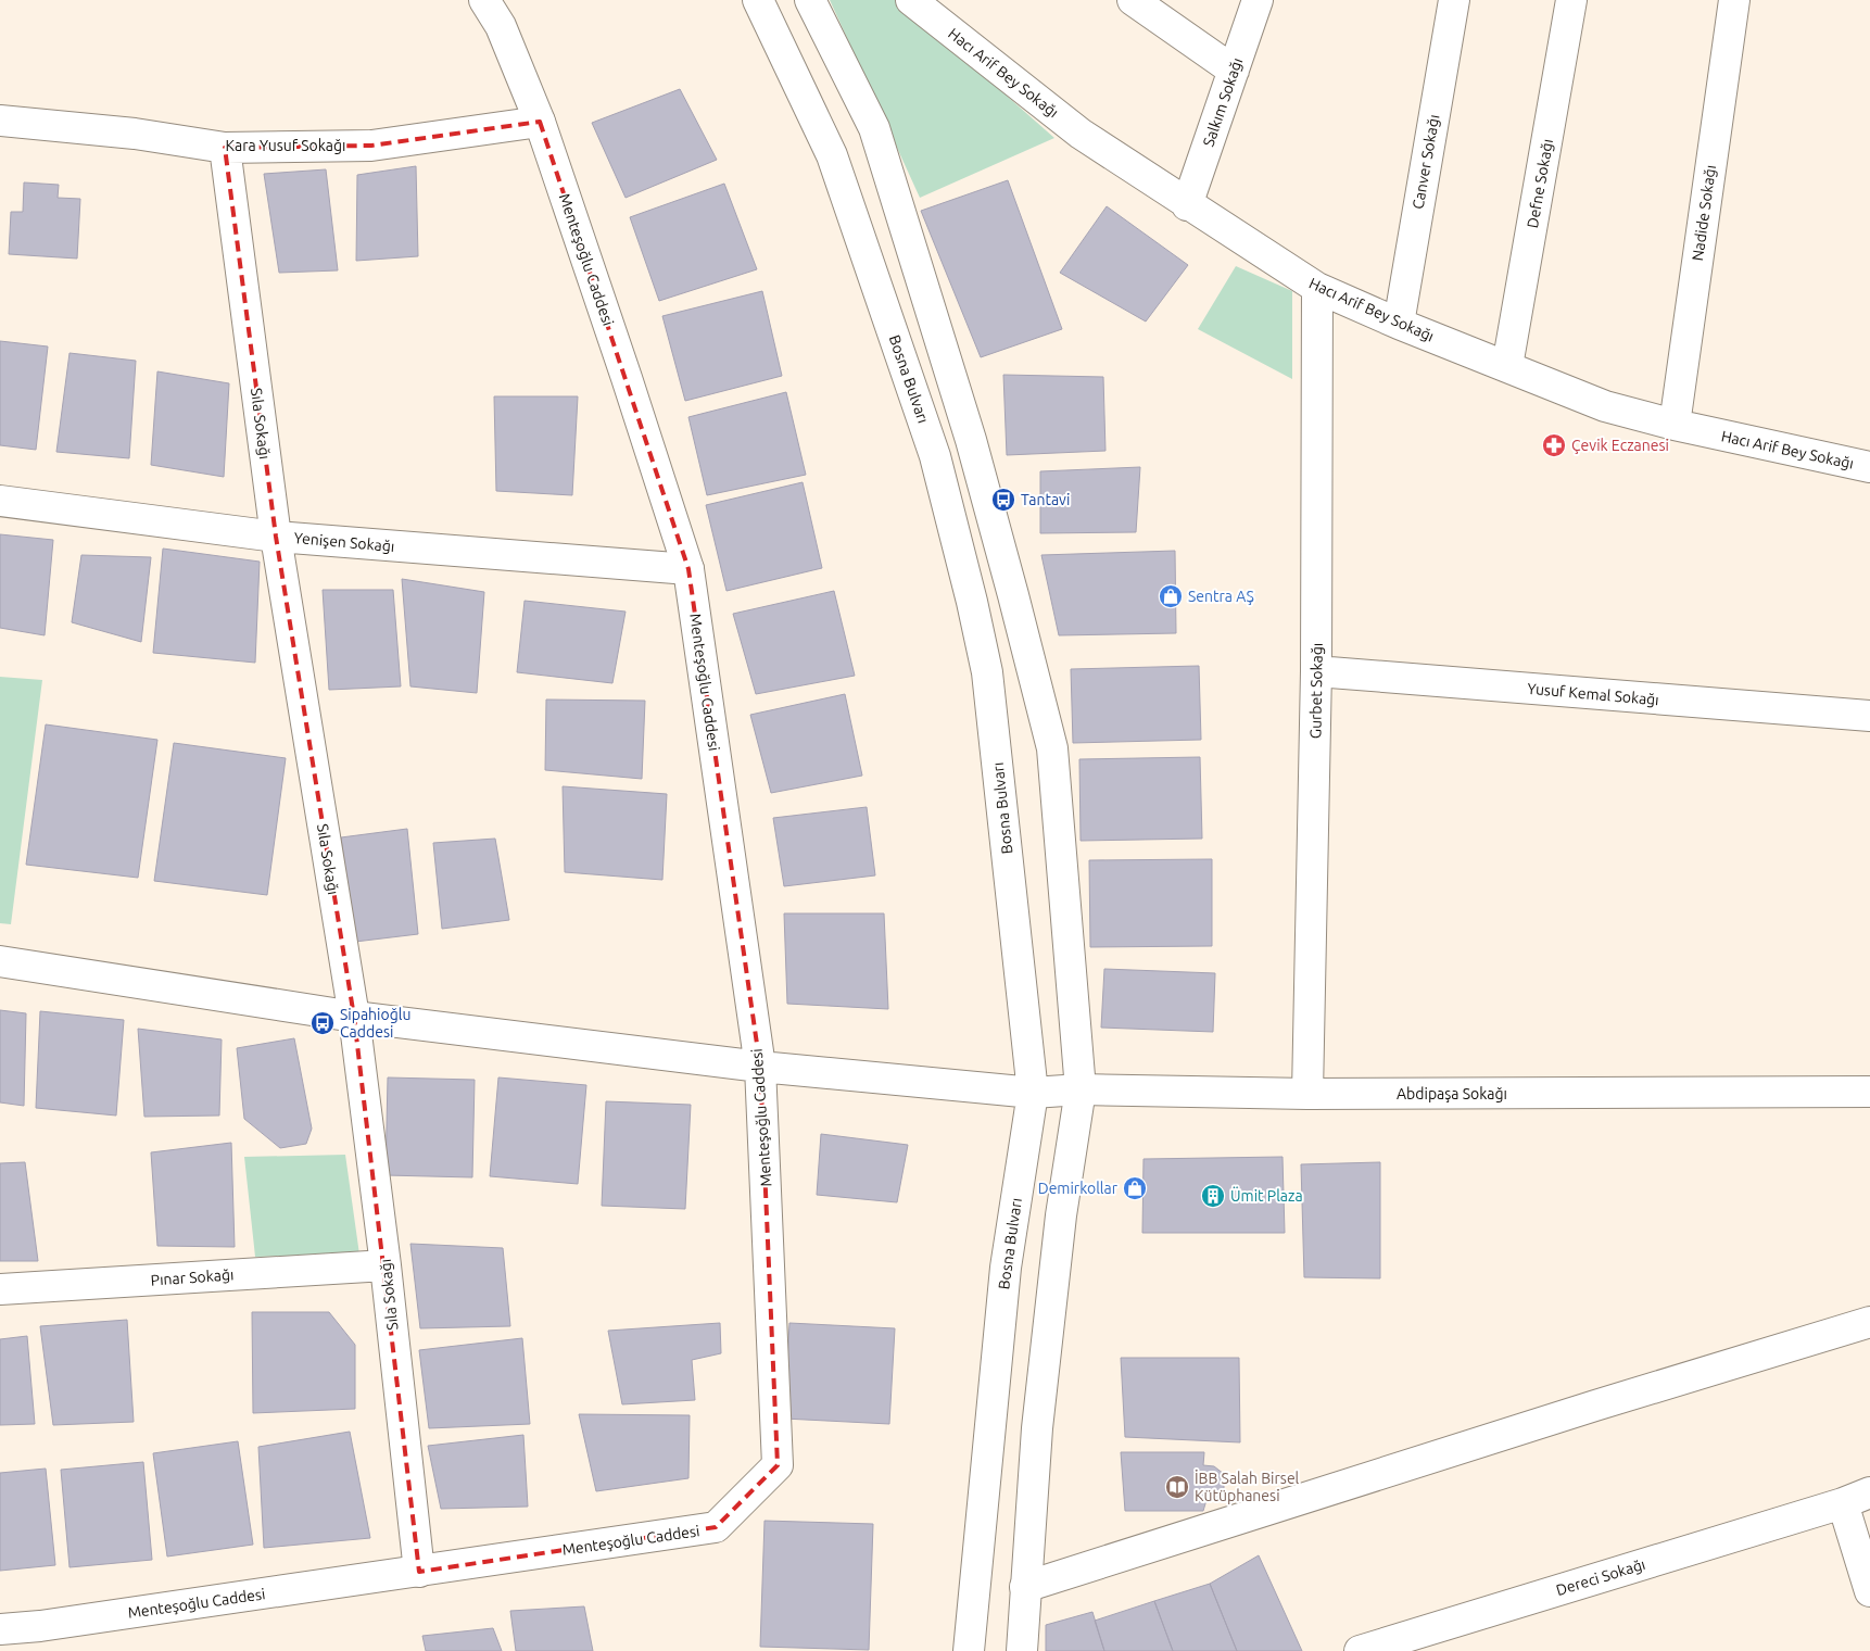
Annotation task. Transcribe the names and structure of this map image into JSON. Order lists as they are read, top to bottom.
{
  "streets": {
    "street": [
      "Hacı Arif Bey Sokağı",
      "Salkım Sokağı",
      "Kara Yusuf Sokağı",
      "Canver Sokağı",
      "Defne Sokağı",
      "Nadide Sokağı",
      "Menteşoğlu Caddesi",
      "Bosna Bulvarı",
      "Sıla Sokağı",
      "Yenişen Sokağı",
      "Gurbet Sokağı",
      "Yusuf Kemal Sokağı",
      "Abdipaşa Sokağı",
      "Pınar Sokağı",
      "Dereci Sokağı"
    ]
  },
  "crossings": [
    ["Hacı Arif Bey Sokağı", "Salkım Sokağı"],
    ["Hacı Arif Bey Sokağı", "Canver Sokağı"],
    ["Hacı Arif Bey Sokağı", "Defne Sokağı"],
    ["Hacı Arif Bey Sokağı", "Nadide Sokağı"],
    ["Hacı Arif Bey Sokağı", "Gurbet Sokağı"],
    ["Kara Yusuf Sokağı", "Menteşoğlu Caddesi"],
    ["Kara Yusuf Sokağı", "Sıla Sokağı"],
    ["Menteşoğlu Caddesi", "Sıla Sokağı"],
    ["Menteşoğlu Caddesi", "Yenişen Sokağı"],
    ["Menteşoğlu Caddesi", "Abdipaşa Sokağı"],
    ["Bosna Bulvarı", "Abdipaşa Sokağı"],
    ["Sıla Sokağı", "Yenişen Sokağı"],
    ["Sıla Sokağı", "Abdipaşa Sokağı"],
    ["Sıla Sokağı", "Pınar Sokağı"],
    ["Gurbet Sokağı", "Yusuf Kemal Sokağı"],
    ["Gurbet Sokağı", "Abdipaşa Sokağı"]
  ],
  "places": {
    "pharmacy": ["Çevik Eczanesi"],
    "bus stop": ["Tantavi", "Sipahioğlu Caddesi"],
    "shop": ["Sentra AŞ", "Demirkollar"],
    "building": ["Ümit Plaza"],
    "library": ["İBB Salah Birsel Kütüphanesi"]
  }
}
